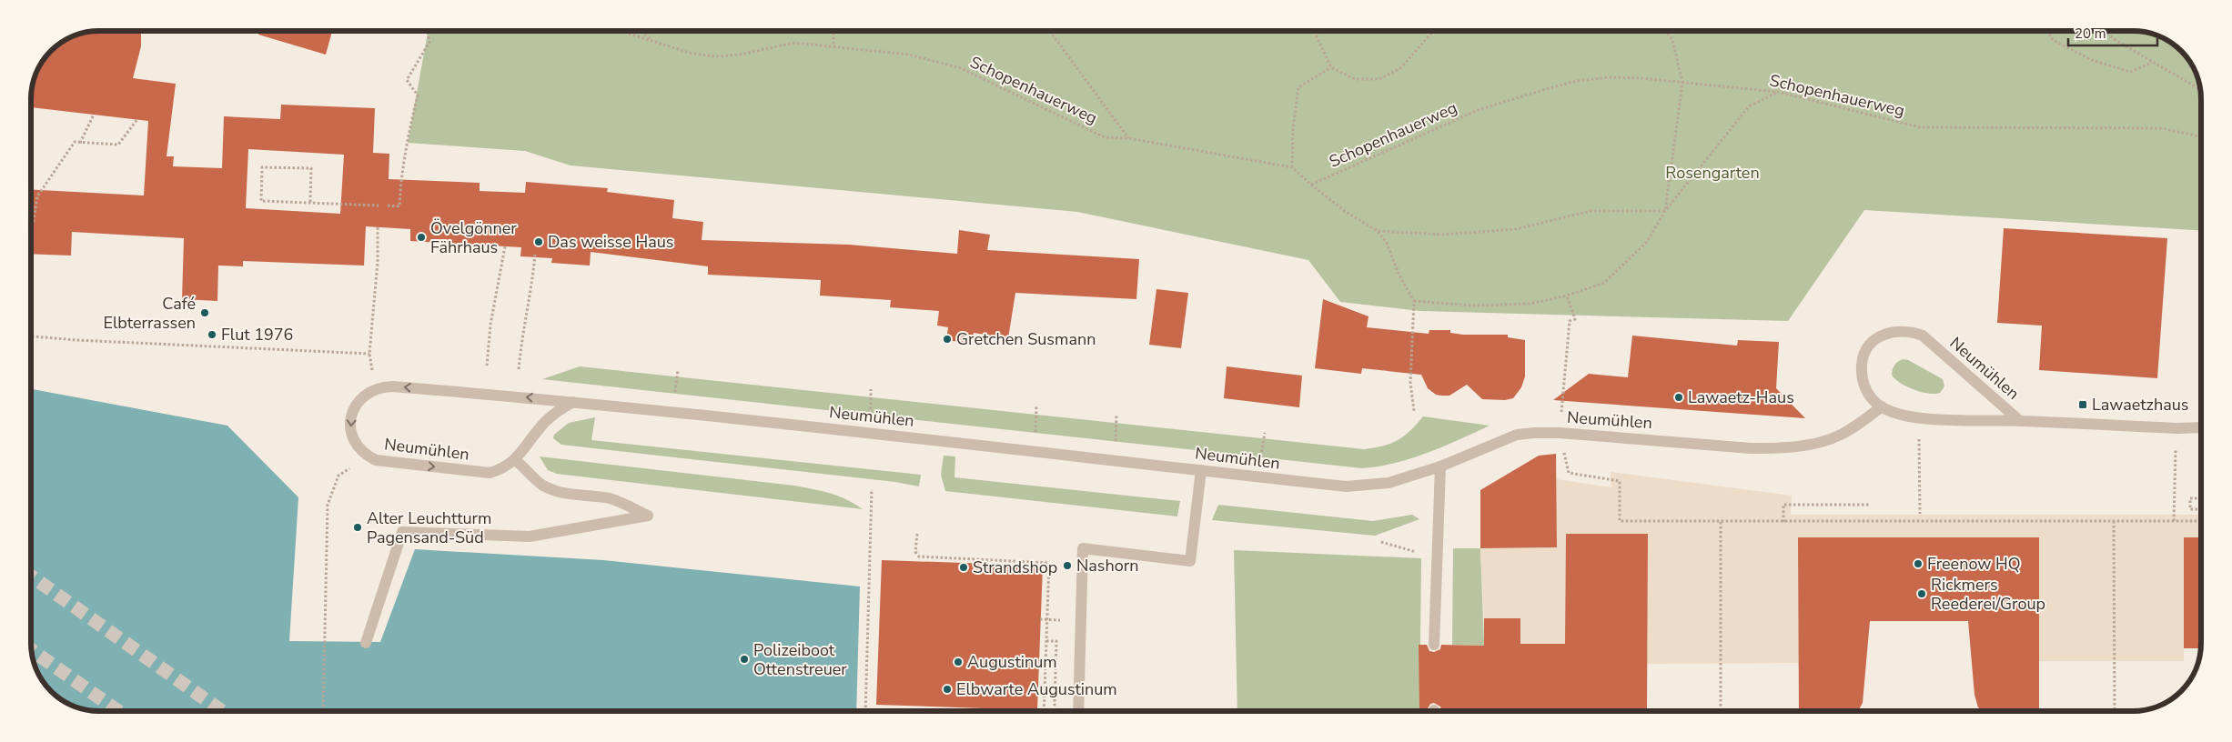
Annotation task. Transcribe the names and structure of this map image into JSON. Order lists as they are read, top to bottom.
{
  "streets": {
    "street": ["Neumühlen"],
    "path": ["Schopenhauerweg"]
  },
  "parks": ["Rosengarten"],
  "places": {
    "other": [
      "Övelgönner Fährhaus",
      "Das weisse Haus",
      "Café Elbterrassen",
      "Flut 1976",
      "Gretchen Susmann",
      "Lawaetz-Haus",
      "Alter Leuchtturm Pagensand-Süd",
      "Freenow HQ",
      "Nashorn",
      "Strandshop",
      "Rickmers Reederei/Group",
      "Polizeiboot Ottenstreuer",
      "Augustinum",
      "Elbwarte Augustinum"
    ],
    "transit": ["Lawaetzhaus"]
  },
  "scale_bar": "20 m"
}
